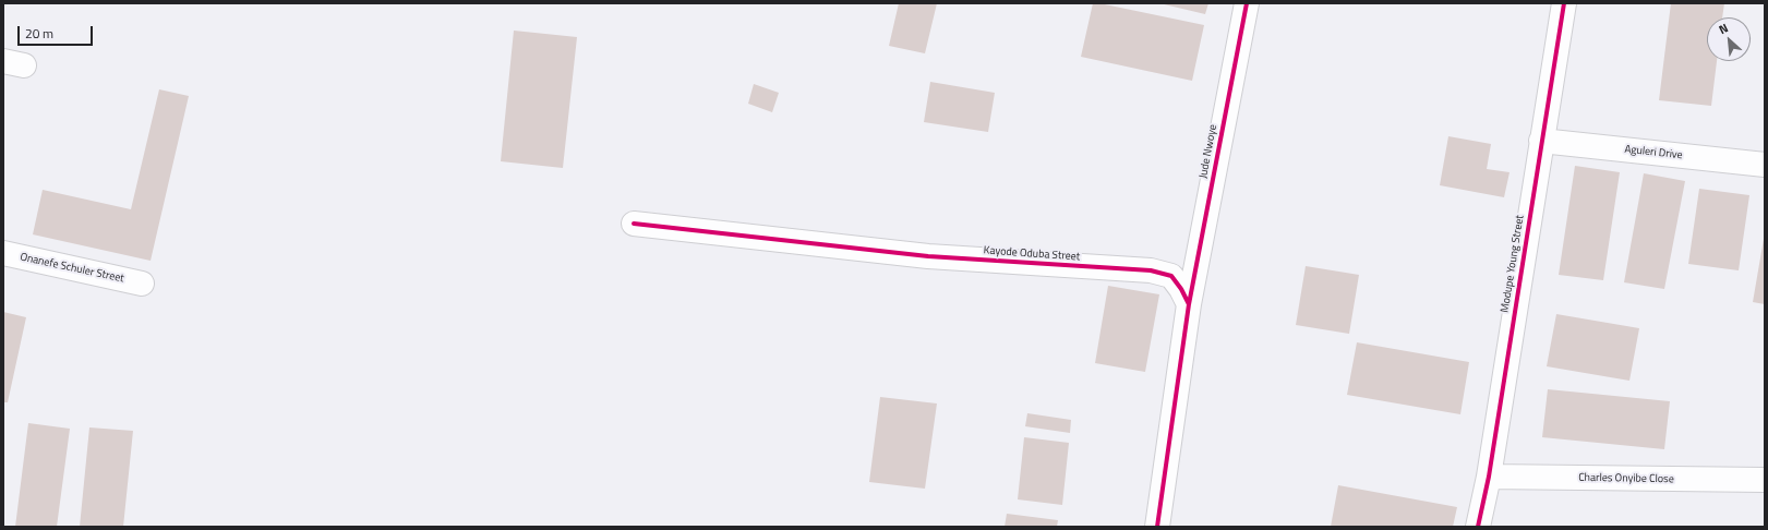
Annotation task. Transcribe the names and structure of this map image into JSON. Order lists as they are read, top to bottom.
{
  "streets": {
    "street": [
      "Jude Nwoye",
      "Aguleri Drive",
      "Kayode Oduba Street",
      "Modupe Young Street",
      "Onanefe Schuler Street",
      "Charles Onyibe Close"
    ]
  },
  "crossings": [
    ["Jude Nwoye", "Kayode Oduba Street"],
    ["Aguleri Drive", "Modupe Young Street"],
    ["Modupe Young Street", "Charles Onyibe Close"]
  ],
  "scale_bar": "20 m",
  "north": "top left"
}
